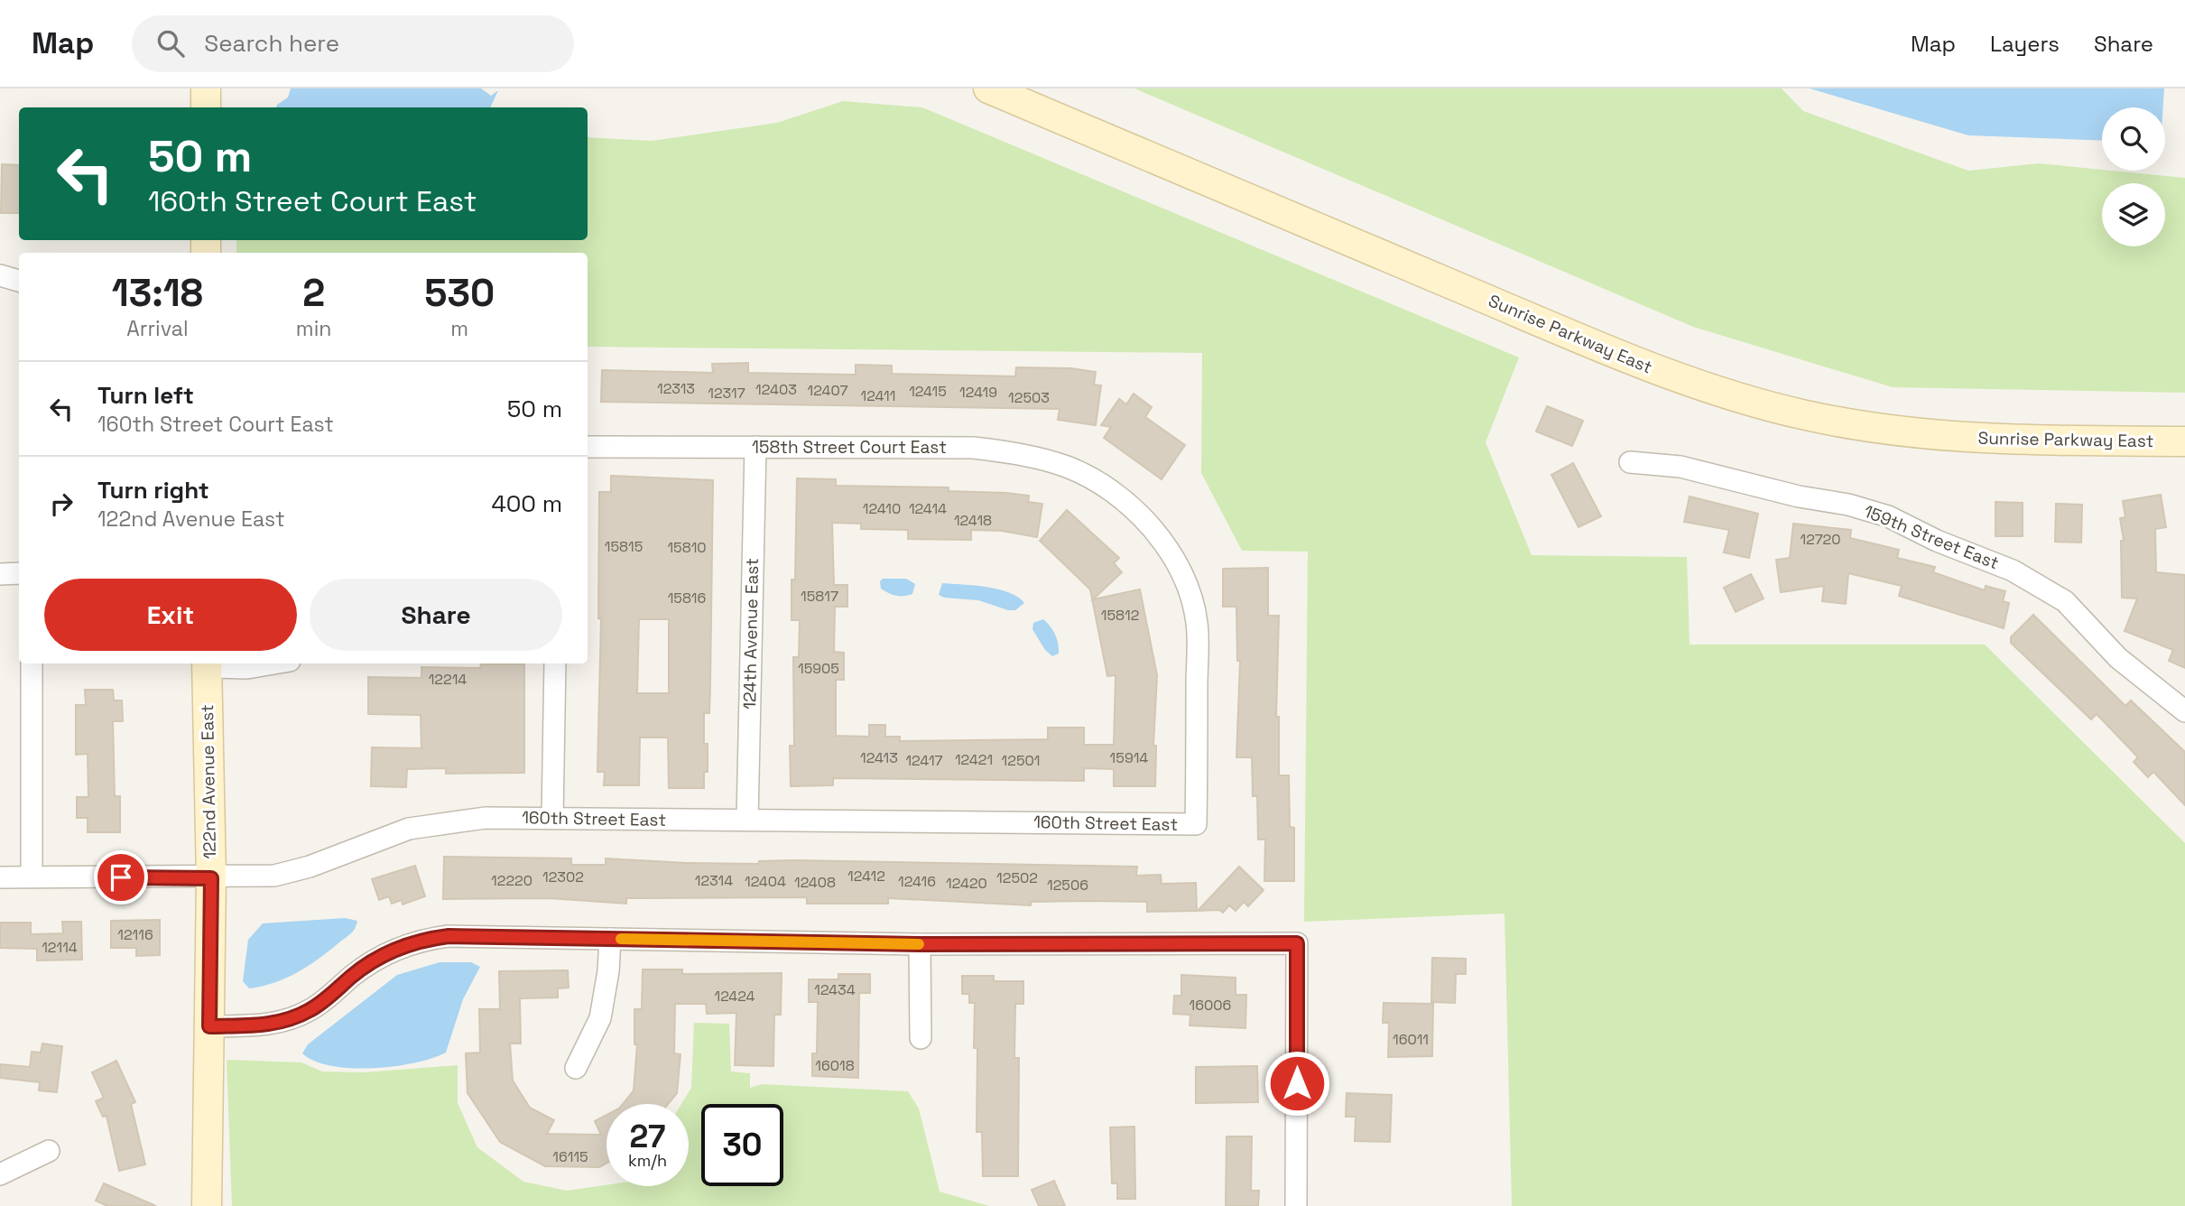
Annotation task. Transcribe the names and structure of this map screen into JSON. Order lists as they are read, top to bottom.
{
  "streets": {
    "street": [
      "Sunrise Parkway East",
      "158th Street Court East",
      "159th Street East",
      "124th Avenue East",
      "122nd Avenue East",
      "160th Street East"
    ]
  },
  "crossings": [
    ["158th Street Court East", "124th Avenue East"],
    ["158th Street Court East", "160th Street East"],
    ["124th Avenue East", "160th Street East"],
    ["122nd Avenue East", "160th Street East"]
  ],
  "house_numbers": [
    "12313",
    "12403",
    "12407",
    "12415",
    "12419",
    "12317",
    "12411",
    "12503",
    "12410",
    "12414",
    "12418",
    "12720",
    "15815",
    "15810",
    "15817",
    "15816",
    "15812",
    "15905",
    "12214",
    "12413",
    "15914",
    "12421",
    "12417",
    "12501",
    "12412",
    "12302",
    "12502",
    "12220",
    "12314",
    "12404",
    "12416",
    "12408",
    "12420",
    "12506",
    "12116",
    "12114",
    "12434",
    "12424",
    "16006",
    "16011",
    "16018",
    "16115"
  ],
  "page": {
    "header": "Map",
    "search": "Search here",
    "nav": ["Map", "Layers", "Share"],
    "turn": ["50 m", "160th Street Court East"],
    "eta": [
      "13:18",
      "Arrival",
      "2",
      "min",
      "530",
      "m"
    ],
    "list": [
      {
        "name": "Turn left",
        "note": "160th Street Court East",
        "value": "50 m"
      },
      {
        "name": "Turn right",
        "note": "122nd Avenue East",
        "value": "400 m"
      }
    ],
    "buttons": ["Exit", "Share"],
    "speed": "27 km/h",
    "limit": "30"
  }
}
